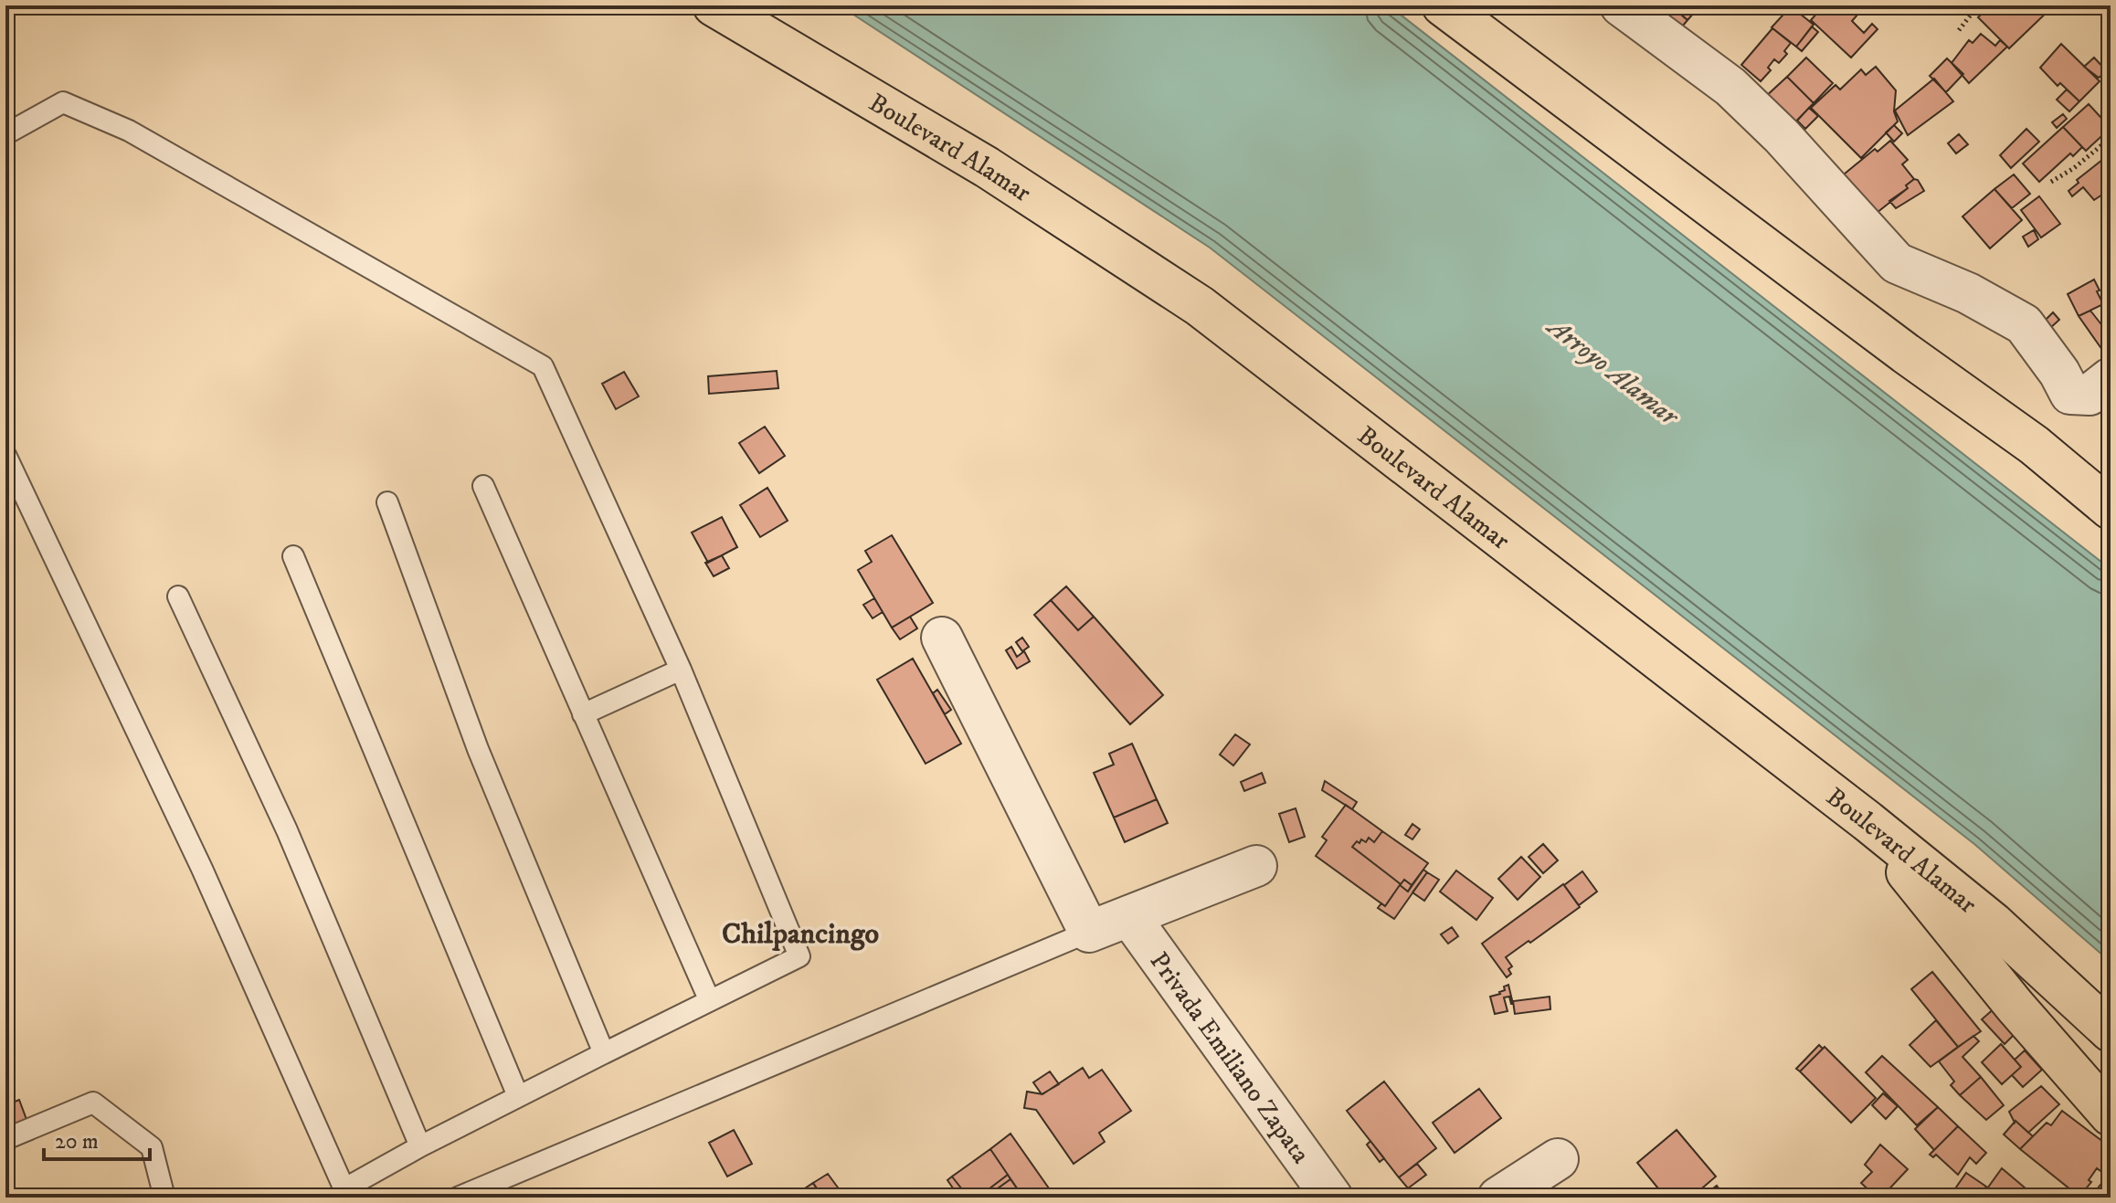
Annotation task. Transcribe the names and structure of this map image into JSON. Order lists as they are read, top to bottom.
{
  "streets": {
    "highway": ["Boulevard Alamar"],
    "street": ["Privada Emiliano Zapata"]
  },
  "districts": ["Chilpancingo"],
  "water": ["Arroyo Alamar"],
  "scale_bar": "20 m"
}
